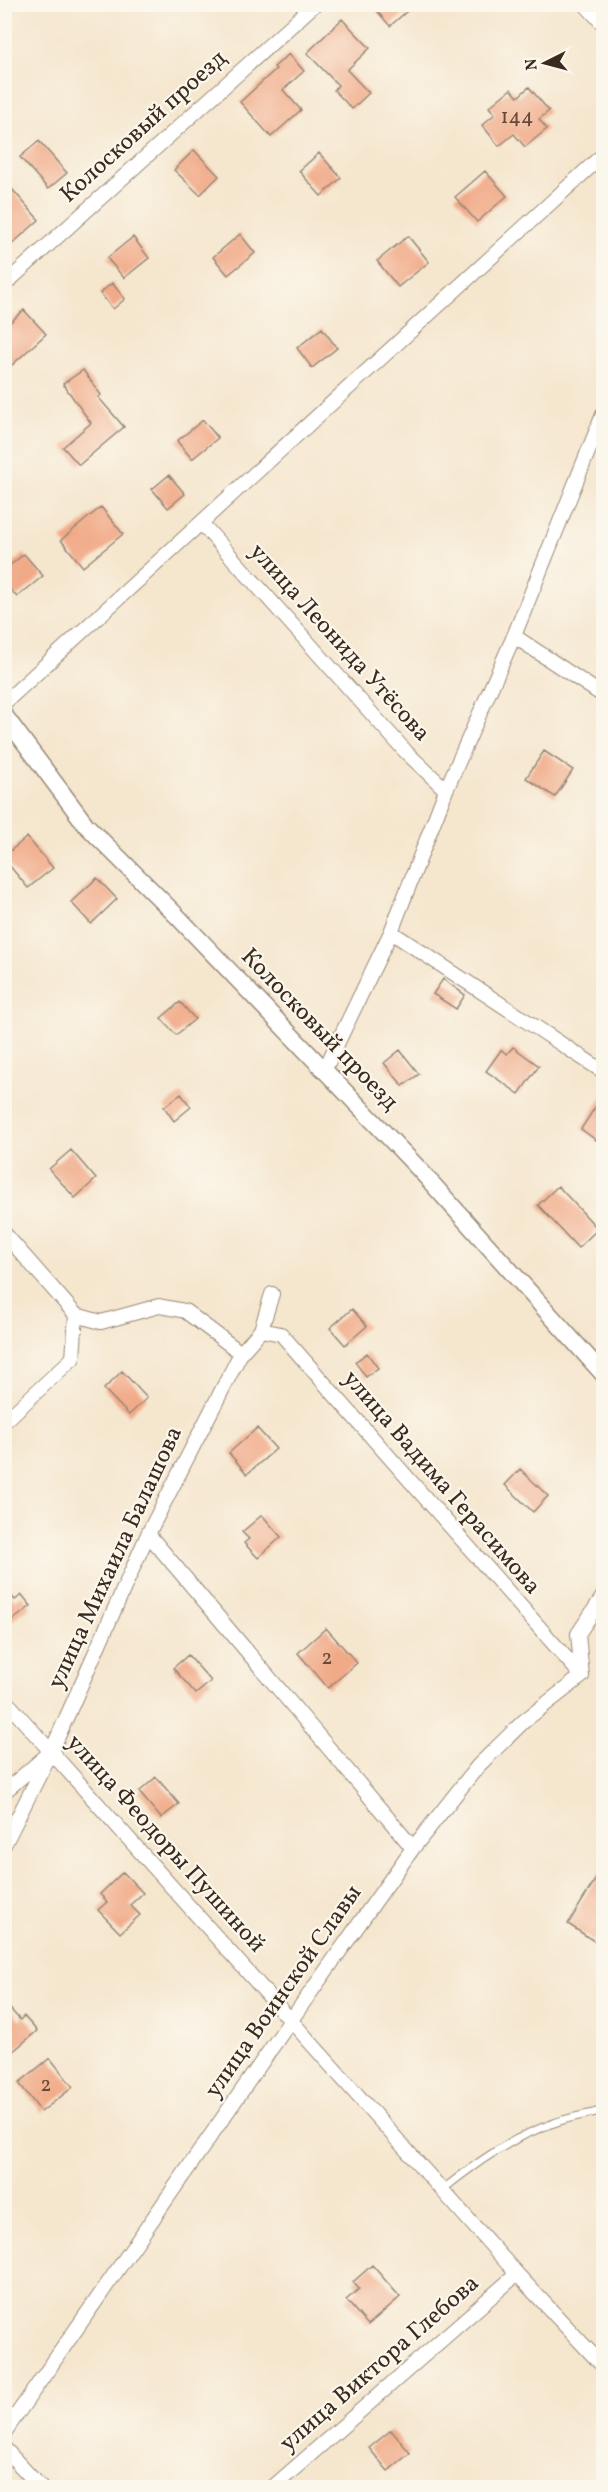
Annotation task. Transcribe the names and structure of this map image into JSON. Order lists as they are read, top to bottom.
{
  "streets": {
    "street": [
      "Колосковый проезд",
      "улица Леонида Утёсова",
      "улица Вадима Герасимова",
      "улица Михаила Балашова",
      "улица Феодоры Пушиной",
      "улица Воинской Славы",
      "улица Виктора Глебова"
    ]
  },
  "crossings": [
    ["Колосковый проезд", "улица Леонида Утёсова"],
    ["улица Вадима Герасимова", "улица Михаила Балашова"],
    ["улица Вадима Герасимова", "улица Воинской Славы"],
    ["улица Михаила Балашова", "улица Феодоры Пушиной"],
    ["улица Феодоры Пушиной", "улица Воинской Славы"],
    ["улица Феодоры Пушиной", "улица Виктора Глебова"]
  ],
  "house_numbers": ["144", "2", "2"],
  "north": "left"
}
